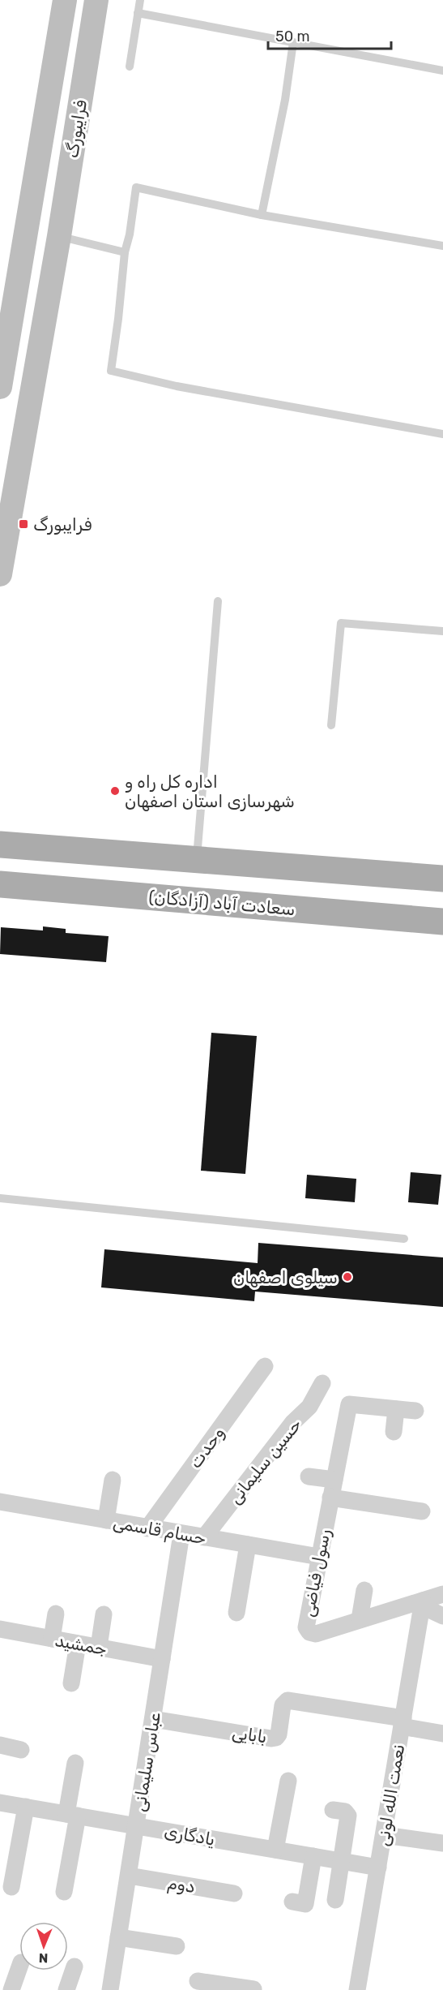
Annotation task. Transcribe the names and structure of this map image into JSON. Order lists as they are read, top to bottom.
{
  "streets": {
    "main road": ["فرایبورگ", "سعادت آباد (آزادگان)"],
    "street": [
      "وحدت",
      "حسین سلیمانی",
      "حسام قاسمی",
      "رسول فیاضی",
      "جمشید",
      "بابایی",
      "عباس سلیمانی",
      "نعمت الله لونی",
      "یادگاری",
      "دوم"
    ]
  },
  "crossings": [
    ["وحدت", "حسام قاسمی"],
    ["حسین سلیمانی", "حسام قاسمی"],
    ["حسام قاسمی", "رسول فیاضی"],
    ["حسام قاسمی", "عباس سلیمانی"],
    ["رسول فیاضی", "نعمت الله لونی"],
    ["جمشید", "عباس سلیمانی"],
    ["بابایی", "عباس سلیمانی"],
    ["بابایی", "نعمت الله لونی"],
    ["عباس سلیمانی", "یادگاری"],
    ["عباس سلیمانی", "دوم"],
    ["نعمت الله لونی", "یادگاری"]
  ],
  "places": {
    "transit": ["فرایبورگ"],
    "other": ["اداره کل راه و شهرسازی استان اصفهان", "سیلوی اصفهان"]
  },
  "scale_bar": "50 m",
  "north": "bottom"
}
